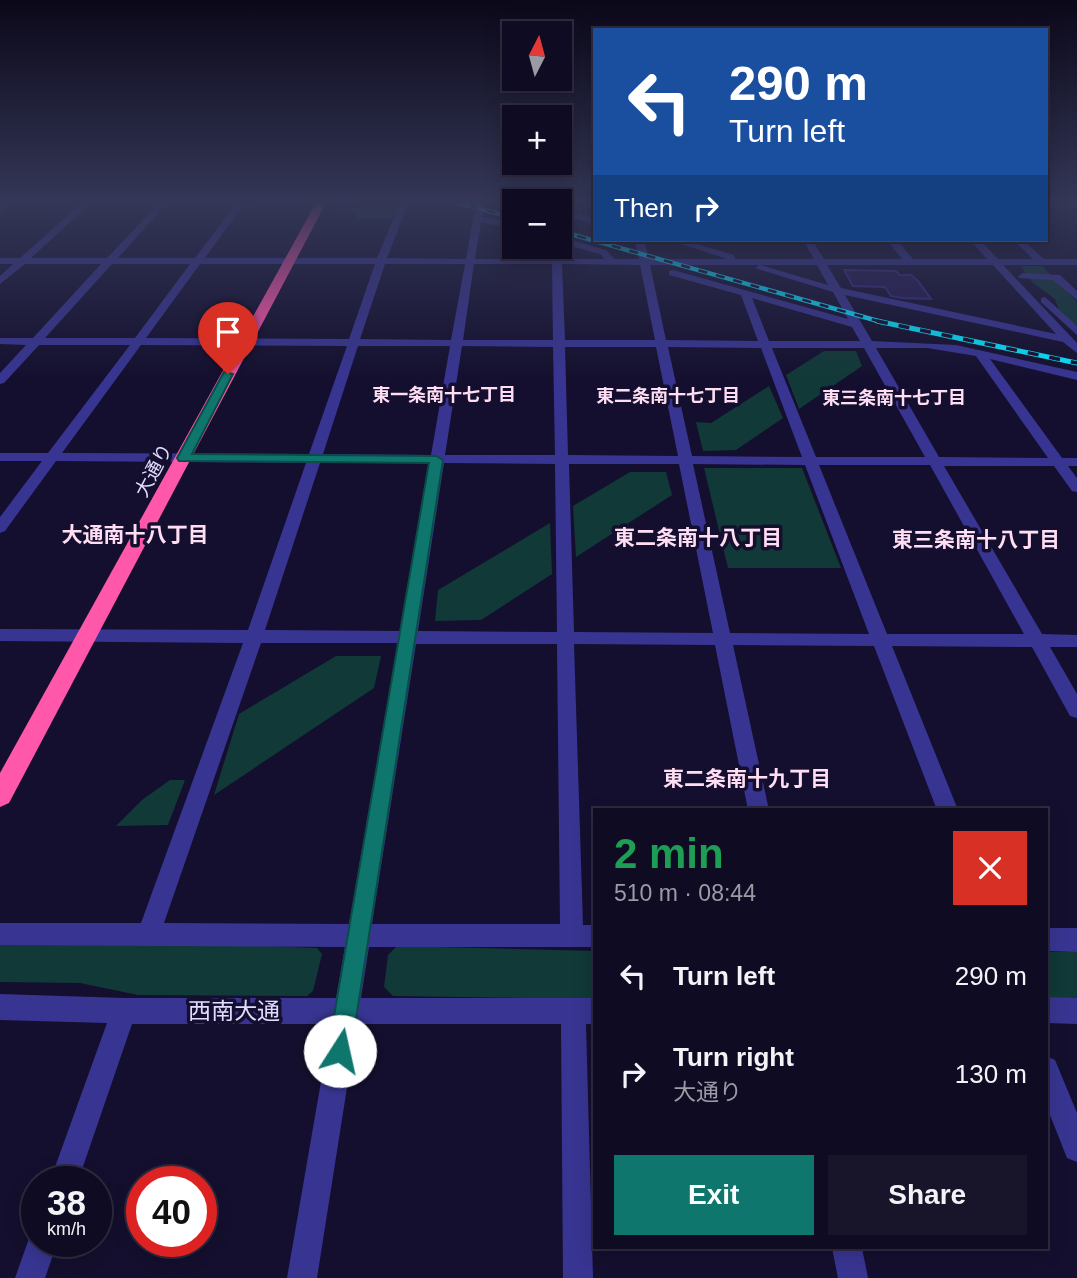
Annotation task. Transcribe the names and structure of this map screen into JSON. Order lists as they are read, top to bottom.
{
  "streets": {
    "highway": ["大通り"],
    "street": ["西南大通"]
  },
  "districts": [
    "東一条南十七丁目",
    "東二条南十七丁目",
    "東三条南十七丁目",
    "大通南十八丁目",
    "東二条南十八丁目",
    "東三条南十八丁目",
    "東二条南十九丁目"
  ],
  "north": "top",
  "page": {
    "map_buttons": ["+", "−"],
    "turn": ["290 m", "Turn left"],
    "then": "Then",
    "heading": ["2 min", "510 m · 08:44"],
    "list": [
      {
        "name": "Turn left",
        "value": "290 m"
      },
      {
        "name": "Turn right",
        "note": "大通り",
        "value": "130 m"
      }
    ],
    "buttons": ["Exit", "Share"],
    "speed": "38 km/h",
    "limit": "40"
  }
}
